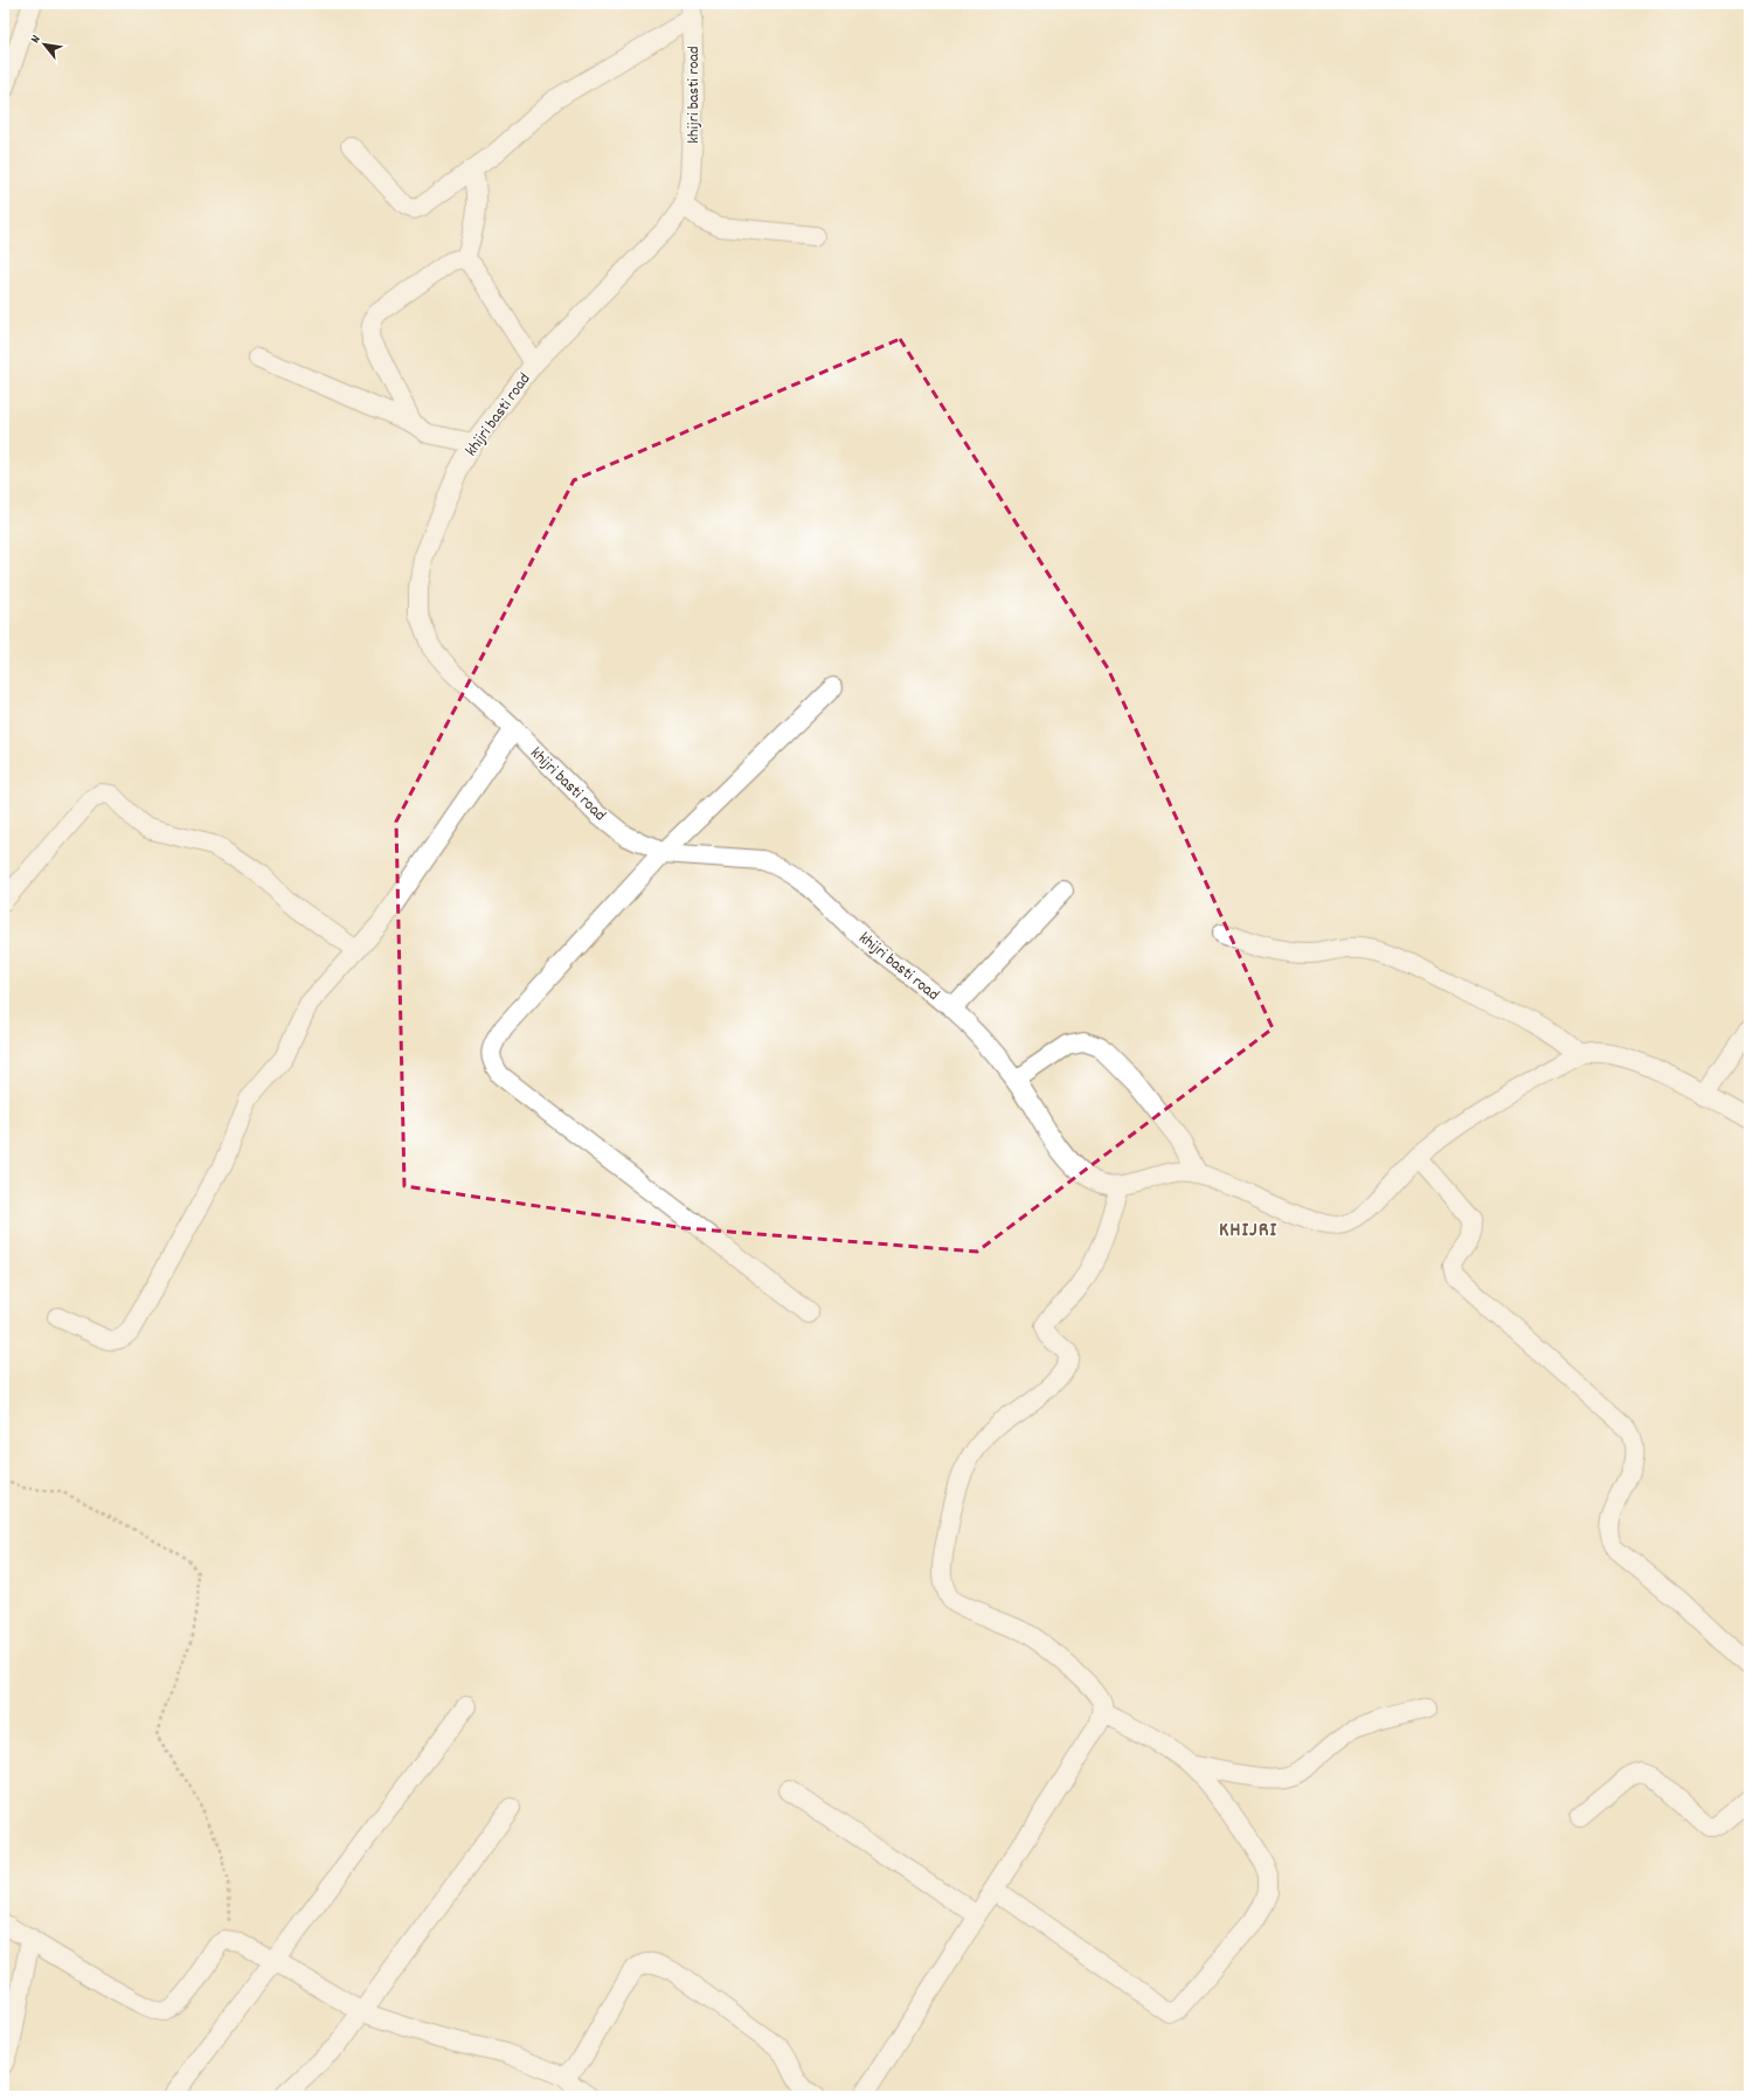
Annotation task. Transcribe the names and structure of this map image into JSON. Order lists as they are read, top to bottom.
{
  "streets": {
    "street": ["khijri basti road"]
  },
  "districts": ["KHIJRI"],
  "north": "top left"
}
